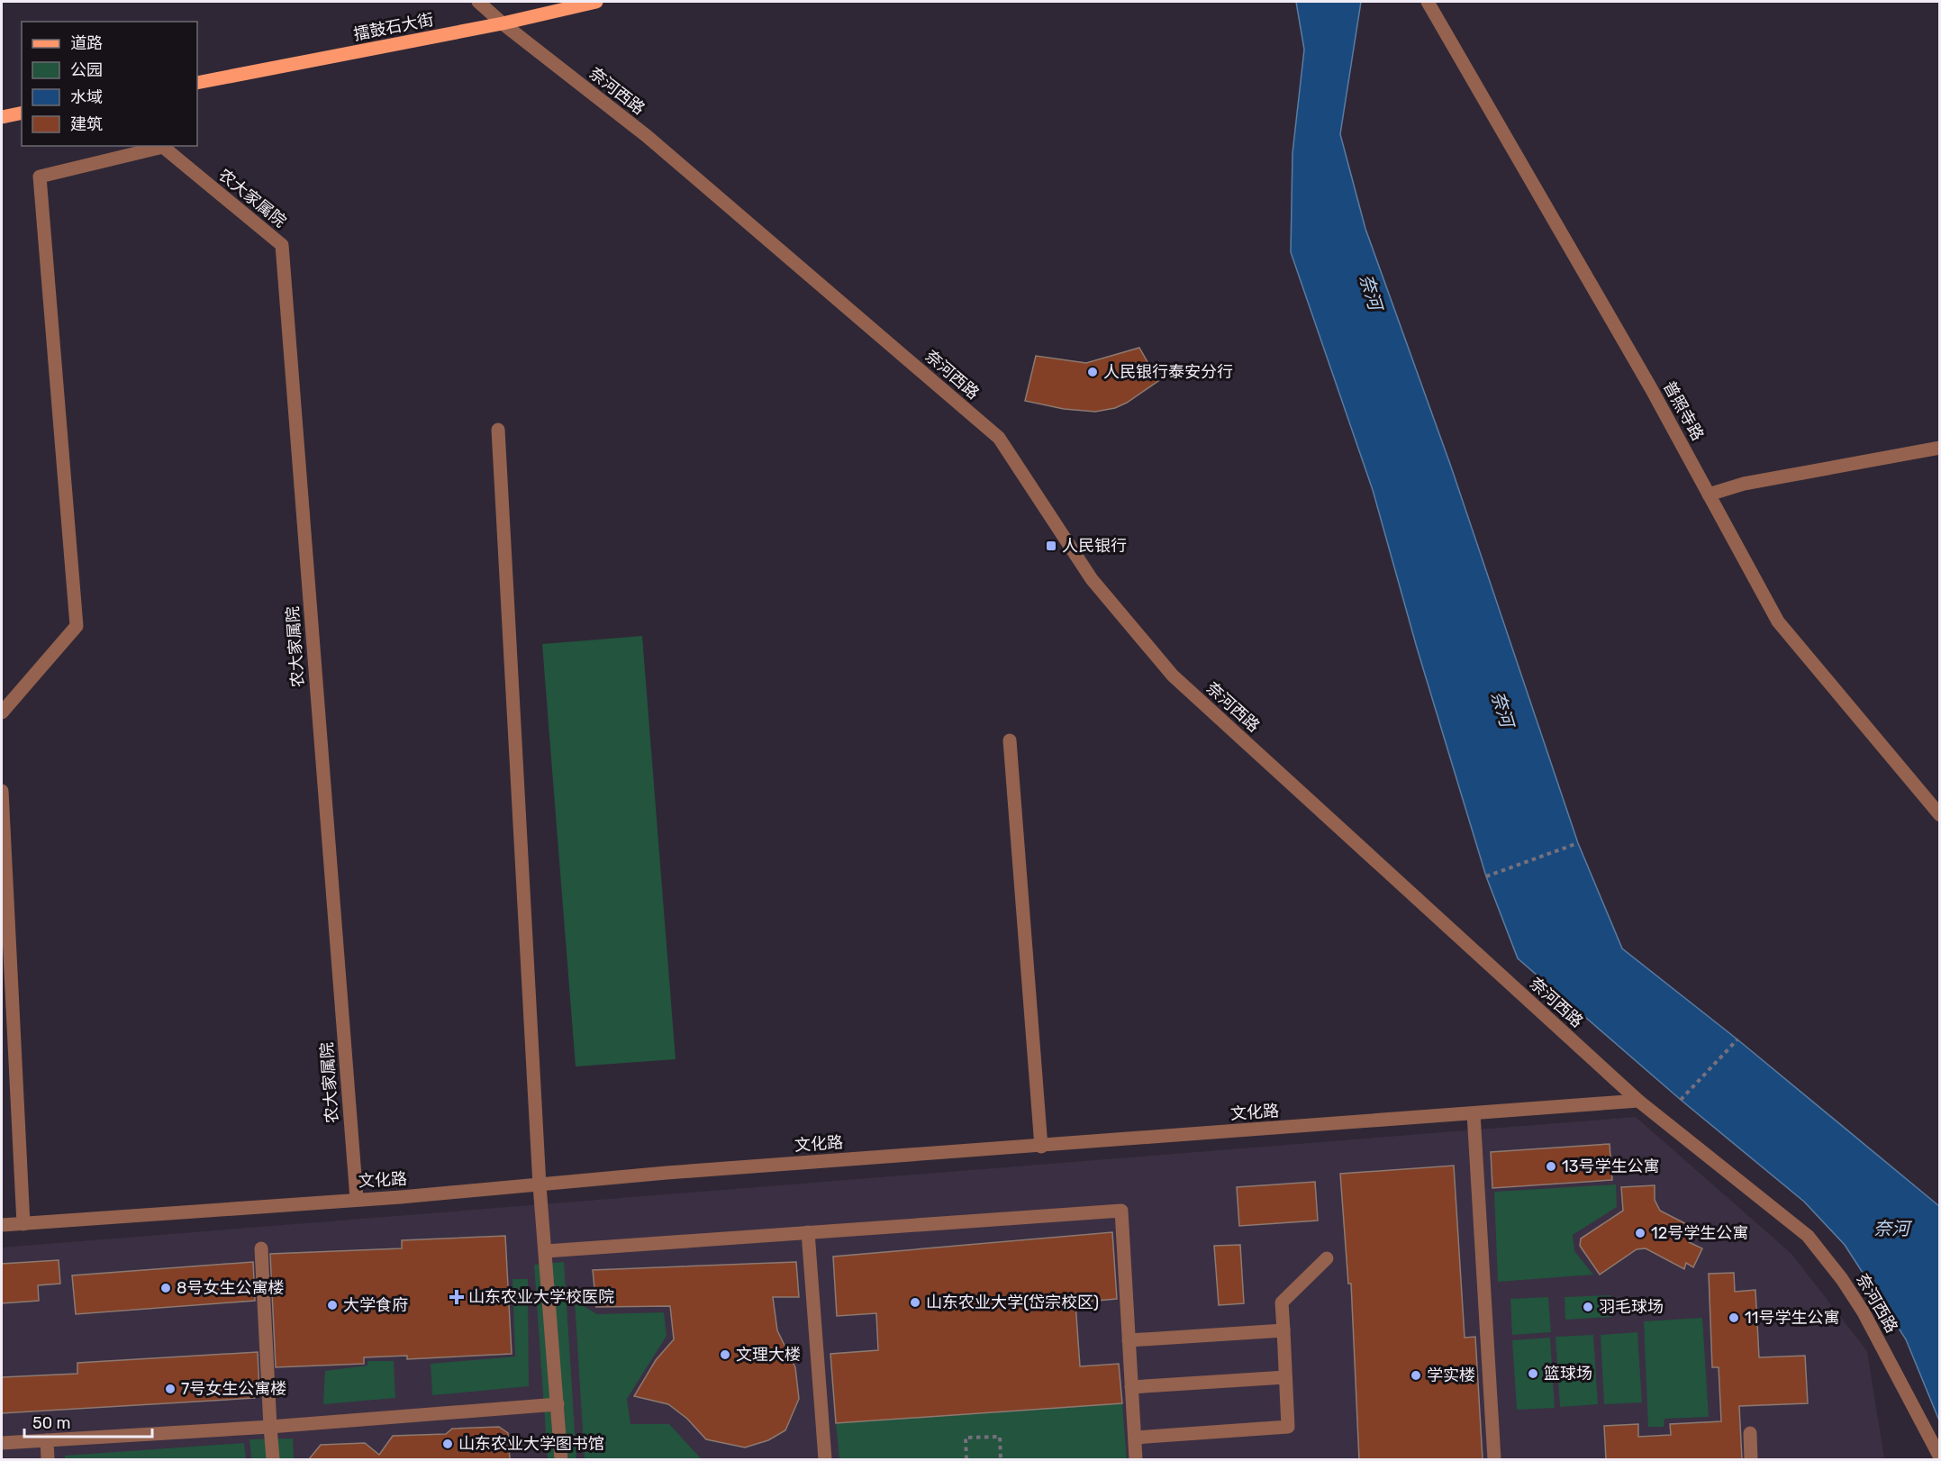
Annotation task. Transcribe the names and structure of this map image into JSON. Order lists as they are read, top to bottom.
{
  "streets": {
    "main road": ["擂鼓石大街"],
    "street": [
      "奈河西路",
      "农大家属院",
      "普照寺路",
      "文化路"
    ]
  },
  "crossings": [
    ["擂鼓石大街", "奈河西路"],
    ["奈河西路", "文化路"],
    ["农大家属院", "文化路"]
  ],
  "water": ["奈河"],
  "places": {
    "other": [
      "人民银行泰安分行",
      "13号学生公寓",
      "12号学生公寓",
      "8号女生公寓楼",
      "山东农业大学(岱宗校区)",
      "大学食府",
      "羽毛球场",
      "11号学生公寓",
      "文理大楼",
      "篮球场",
      "学实楼",
      "7号女生公寓楼",
      "山东农业大学图书馆"
    ],
    "transit": ["人民银行"],
    "health": ["山东农业大学校医院"]
  },
  "legend": [
    "道路",
    "公园",
    "水域",
    "建筑"
  ],
  "scale_bar": "50 m"
}
